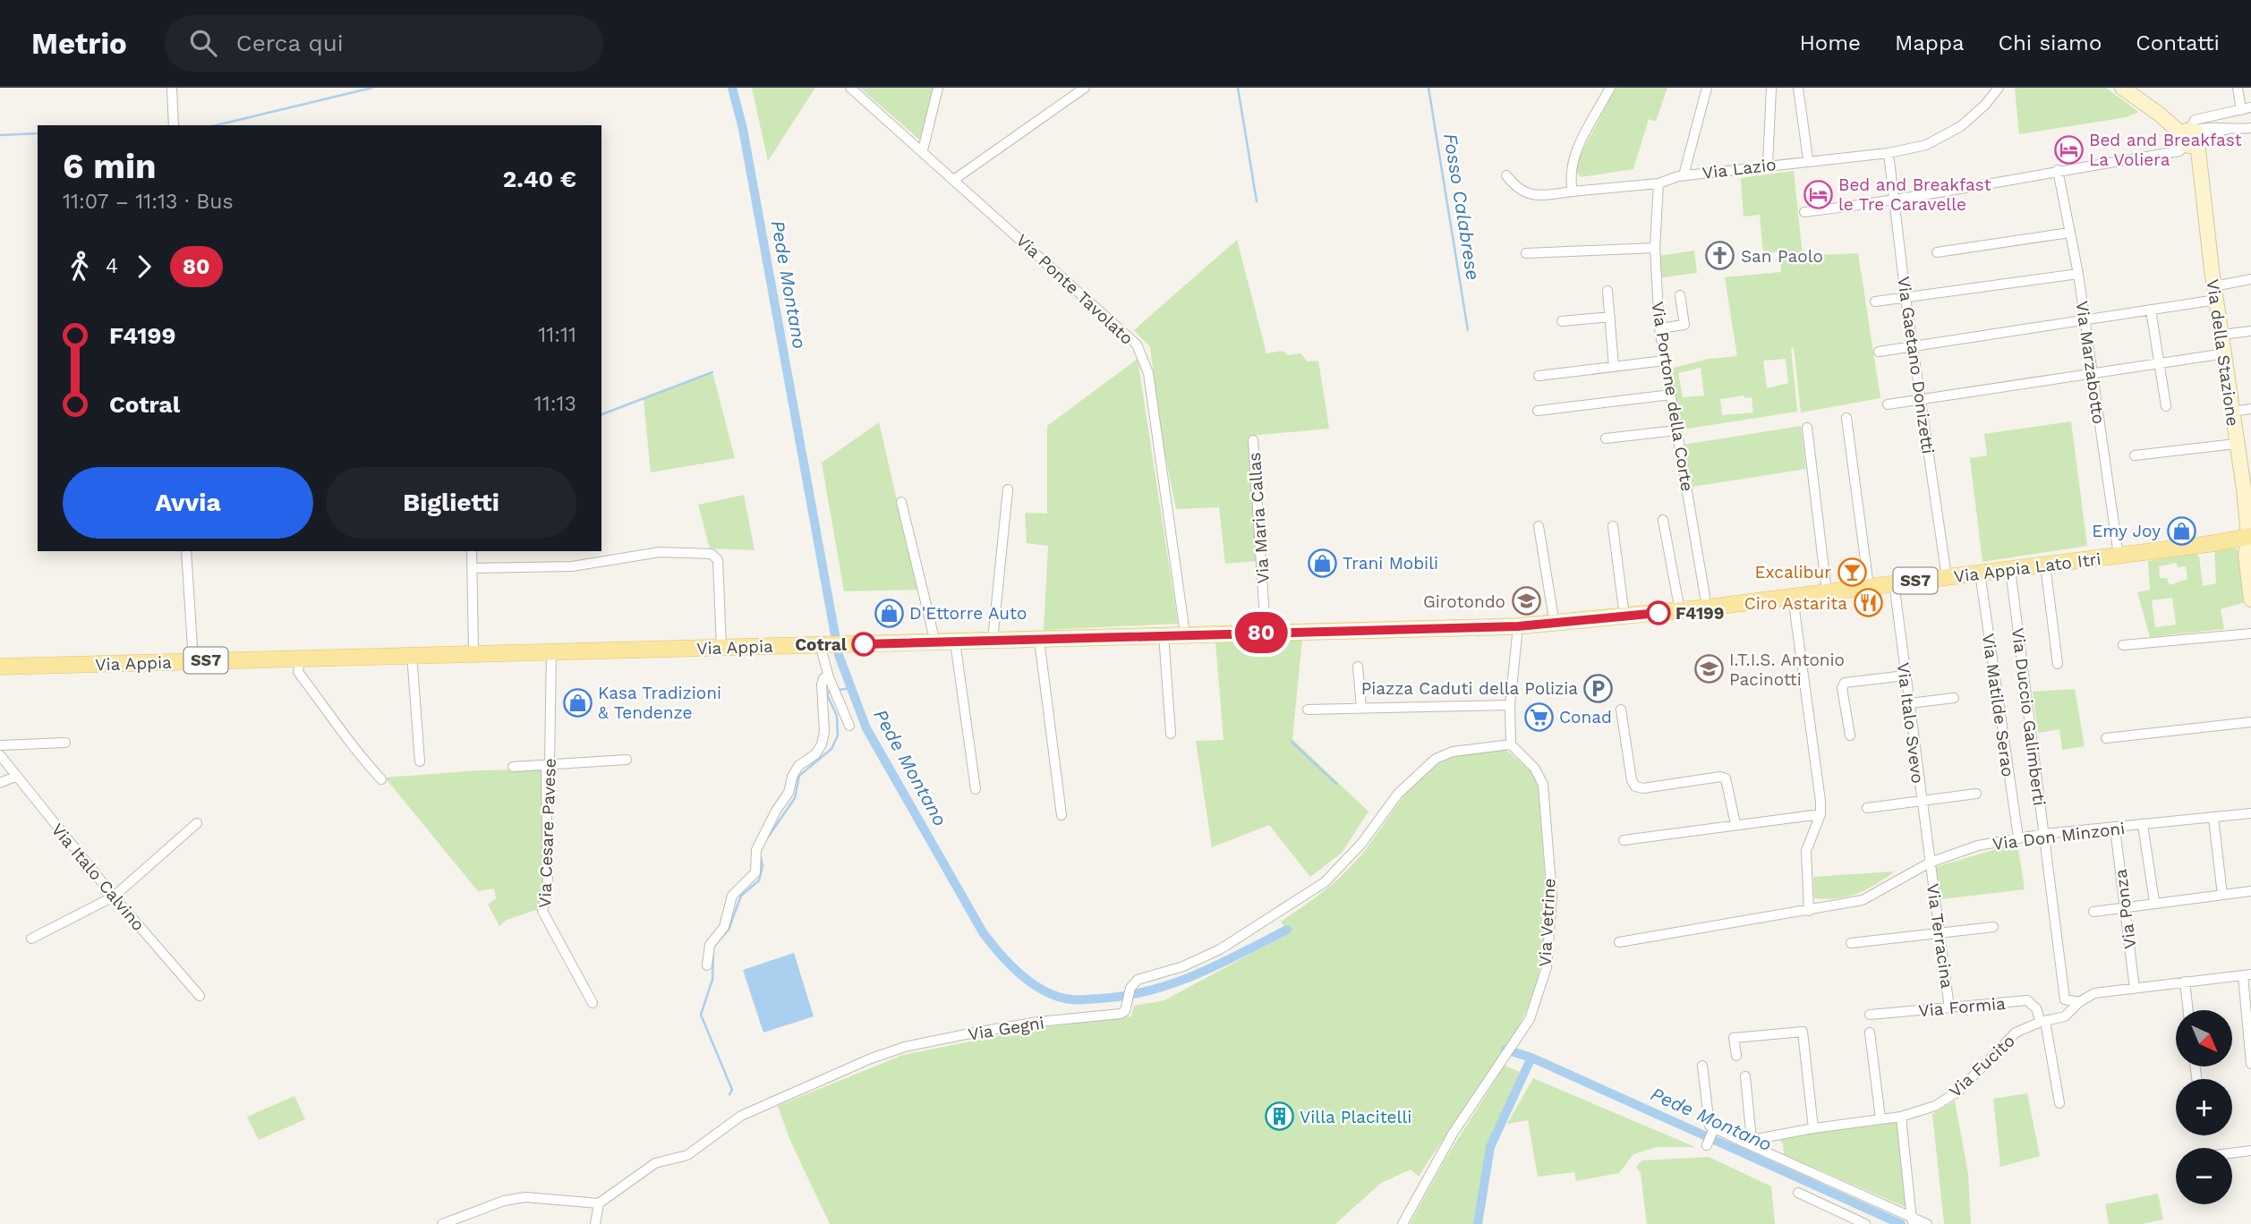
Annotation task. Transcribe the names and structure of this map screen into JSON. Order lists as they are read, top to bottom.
{
  "streets": {
    "main road": ["Via Appia Lato Itri", "SS7", "Via Appia"],
    "street": [
      "Via Lazio",
      "Via Ponte Tavolato",
      "Via della Stazione",
      "Via Marzabotto",
      "Via Gaetano Donizetti",
      "Via Portone della Corte",
      "Via Maria Callas",
      "Via Matilde Serao",
      "Via Duccio Galimberti",
      "Via Italo Svevo",
      "Via Cesare Pavese",
      "Via Don Minzoni",
      "Via Italo Calvino",
      "Via Ponza",
      "Via Vetrine",
      "Via Terracina",
      "Via Formia",
      "Via Gegni",
      "Via Fucito"
    ]
  },
  "crossings": [
    ["Via Lazio", "Via Gaetano Donizetti"],
    ["Via Lazio", "Via Portone della Corte"],
    ["Via Ponte Tavolato", "Via Appia"],
    ["Via della Stazione", "Via Appia Lato Itri"],
    ["Via Marzabotto", "Via Appia Lato Itri"],
    ["Via Gaetano Donizetti", "Via Appia Lato Itri"],
    ["Via Portone della Corte", "Via Appia Lato Itri"],
    ["Via Maria Callas", "Via Appia"],
    ["Via Appia Lato Itri", "Via Appia"],
    ["Via Appia Lato Itri", "Via Matilde Serao"],
    ["Via Appia Lato Itri", "Via Duccio Galimberti"],
    ["Via Appia Lato Itri", "Via Italo Svevo"],
    ["Via Appia", "Via Cesare Pavese"],
    ["Via Matilde Serao", "Via Don Minzoni"],
    ["Via Duccio Galimberti", "Via Don Minzoni"],
    ["Via Duccio Galimberti", "Via Fucito"],
    ["Via Italo Svevo", "Via Don Minzoni"],
    ["Via Italo Svevo", "Via Terracina"],
    ["Via Don Minzoni", "Via Ponza"],
    ["Via Don Minzoni", "Via Terracina"],
    ["Via Ponza", "Via Fucito"],
    ["Via Vetrine", "Via Gegni"],
    ["Via Terracina", "Via Formia"],
    ["Via Formia", "Via Fucito"]
  ],
  "water": ["Fosso Calabrese", "Pede Montano"],
  "places": {
    "hotel": ["Bed and Breakfast La Voliera", "Bed and Breakfast le Tre Caravelle"],
    "church": ["San Paolo"],
    "shop": [
      "Emy Joy",
      "Trani Mobili",
      "D'Ettorre Auto",
      "Kasa Tradizioni & Tendenze"
    ],
    "bar": ["Excalibur"],
    "school or university": ["Girotondo", "I.T.I.S. Antonio Pacinotti"],
    "restaurant": ["Ciro Astarita"],
    "other": ["F4199", "Cotral"],
    "parking": ["Piazza Caduti della Polizia"],
    "supermarket": ["Conad"],
    "building": ["Villa Placitelli"]
  },
  "lines": ["bus line 80"],
  "north": "bottom right",
  "page": {
    "header": "Metrio",
    "search": "Cerca qui",
    "nav": [
      "Home",
      "Mappa",
      "Chi siamo",
      "Contatti"
    ],
    "on_map": "80",
    "heading": ["6 min", "11:07 – 11:13 · Bus", "2.40 €"],
    "legs": ["4", "80"],
    "list": [
      {
        "name": "F4199",
        "value": "11:11"
      },
      {
        "name": "Cotral",
        "value": "11:13"
      }
    ],
    "buttons": ["Avvia", "Biglietti"],
    "map_buttons": ["+", "−"]
  }
}
